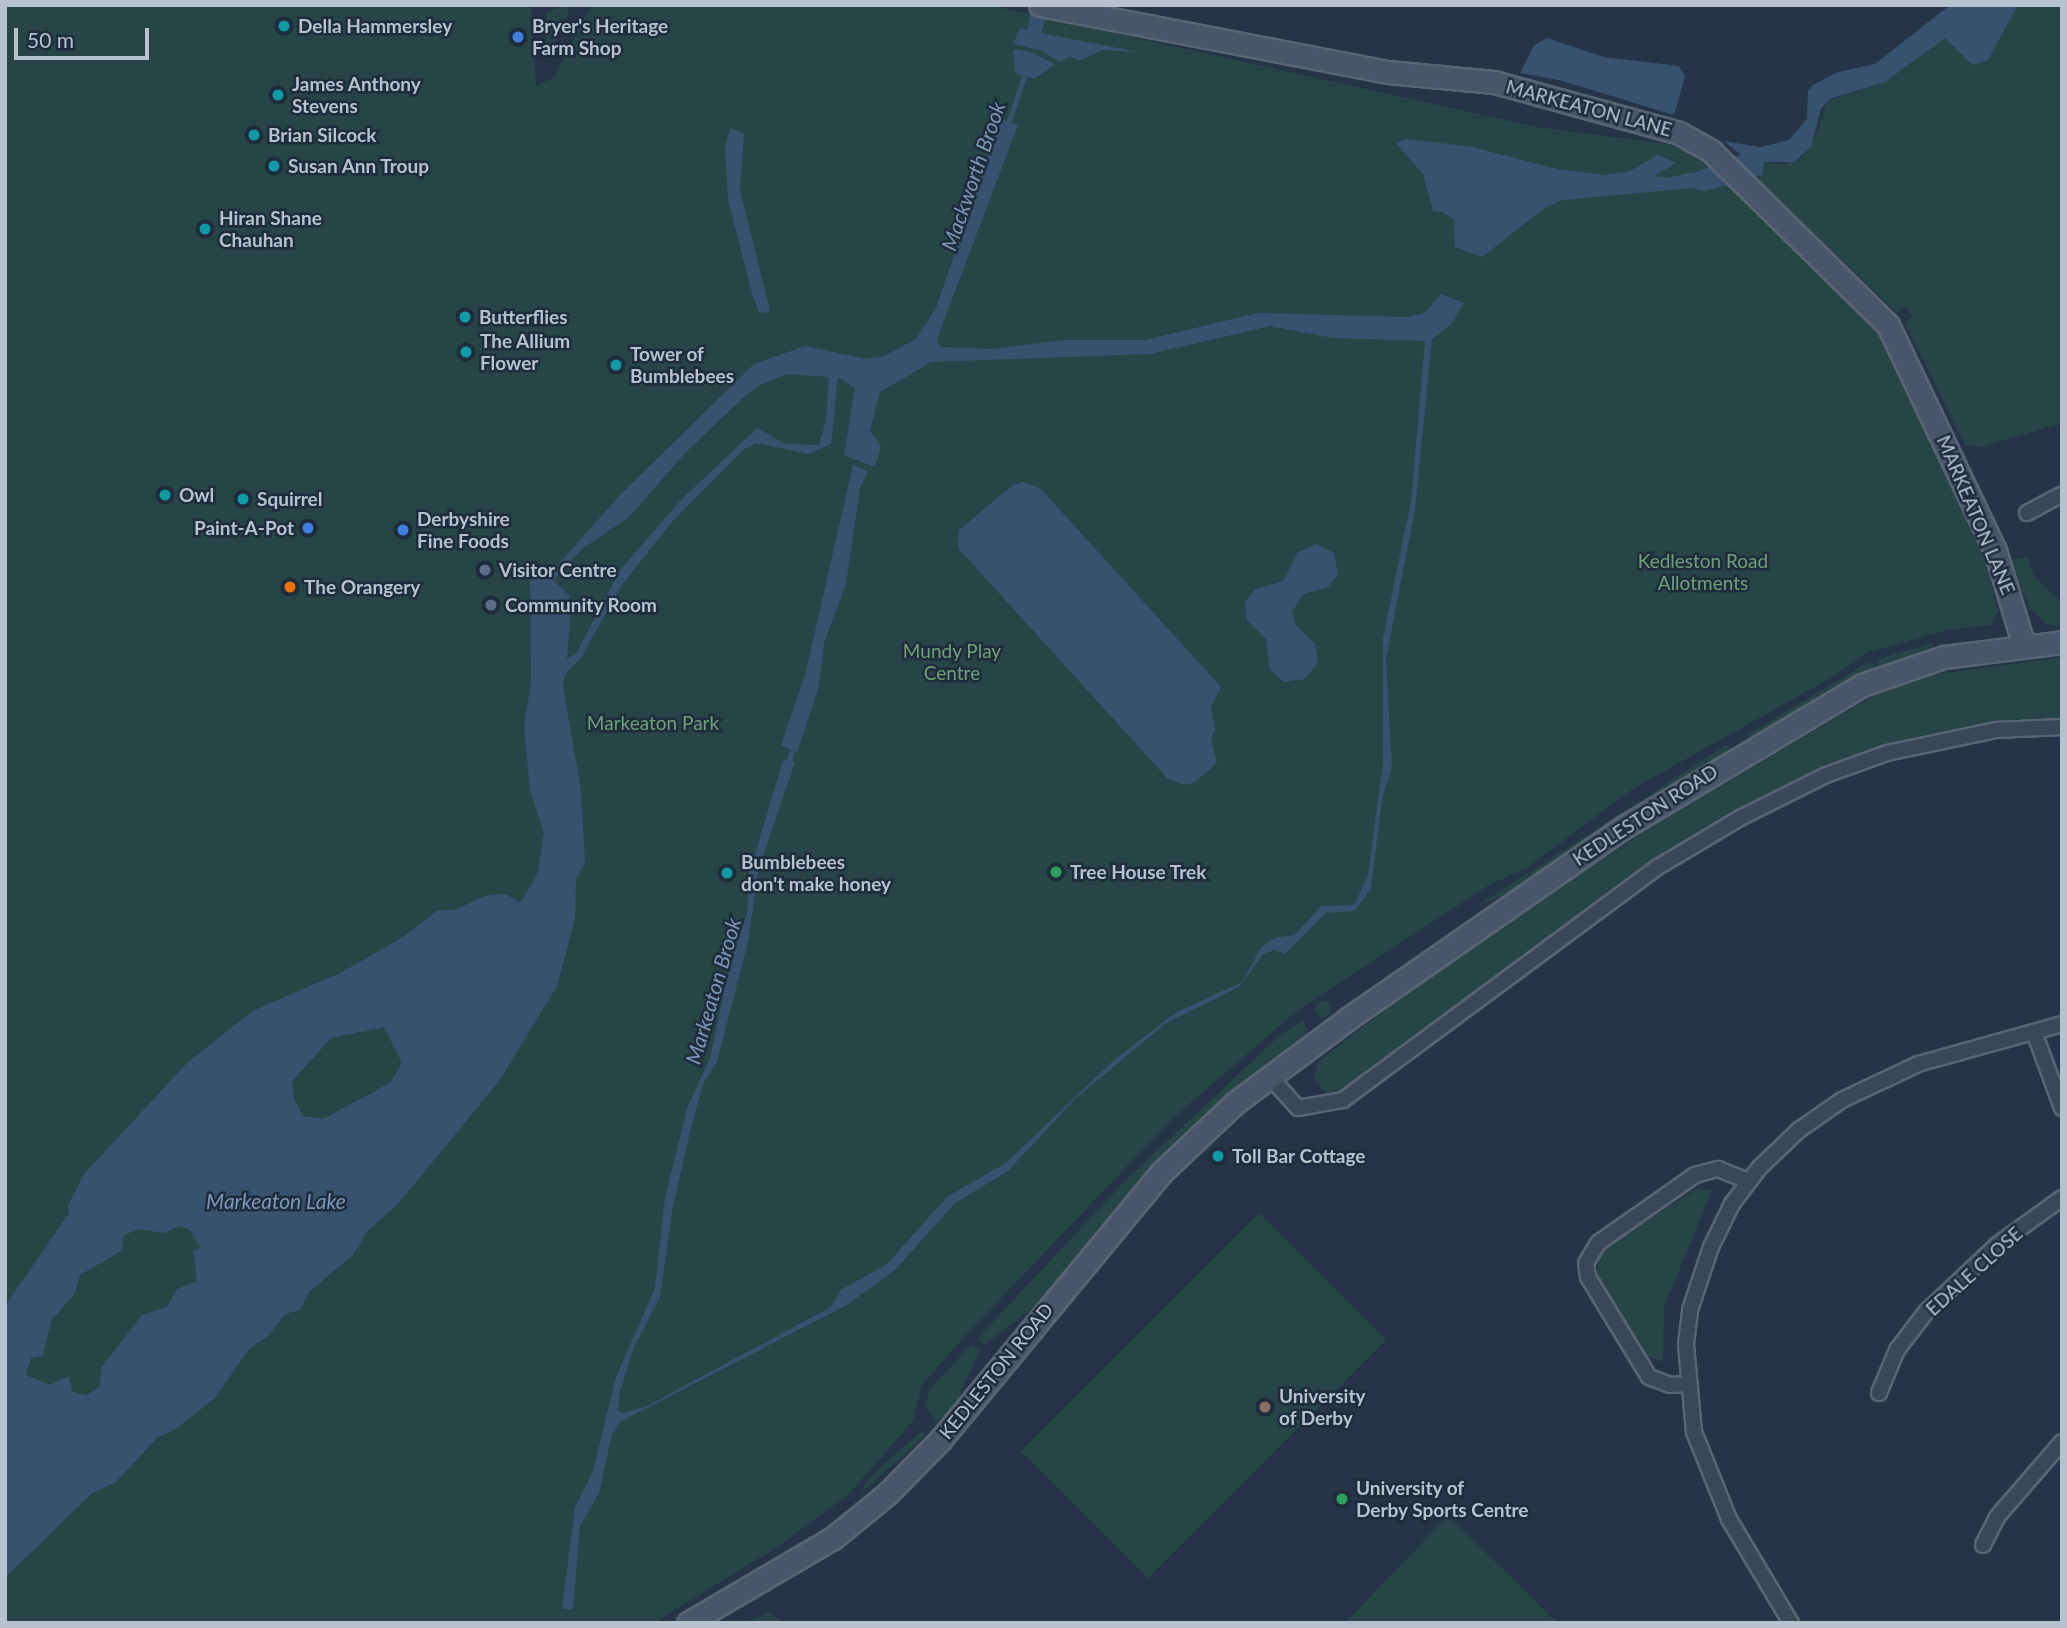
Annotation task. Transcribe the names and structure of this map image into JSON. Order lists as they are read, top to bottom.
{
  "streets": {
    "street": ["MARKEATON LANE", "KEDLESTON ROAD", "EDALE CLOSE"]
  },
  "crossings": [
    ["MARKEATON LANE", "KEDLESTON ROAD"]
  ],
  "water": ["Mackworth Brook", "Markeaton Brook", "Markeaton Lake"],
  "parks": ["Kedleston Road Allotments", "Mundy Play Centre", "Markeaton Park"],
  "places": [
    "Della Hammersley",
    "Bryer's Heritage Farm Shop",
    "James Anthony Stevens",
    "Brian Silcock",
    "Susan Ann Troup",
    "Hiran Shane Chauhan",
    "Butterflies",
    "The Allium Flower",
    "Tower of Bumblebees",
    "Owl",
    "Squirrel",
    "Paint-A-Pot",
    "Derbyshire Fine Foods",
    "Visitor Centre",
    "The Orangery",
    "Community Room",
    "Tree House Trek",
    "Bumblebees don't make honey",
    "Toll Bar Cottage",
    "University of Derby",
    "University of Derby Sports Centre"
  ],
  "scale_bar": "50 m"
}
